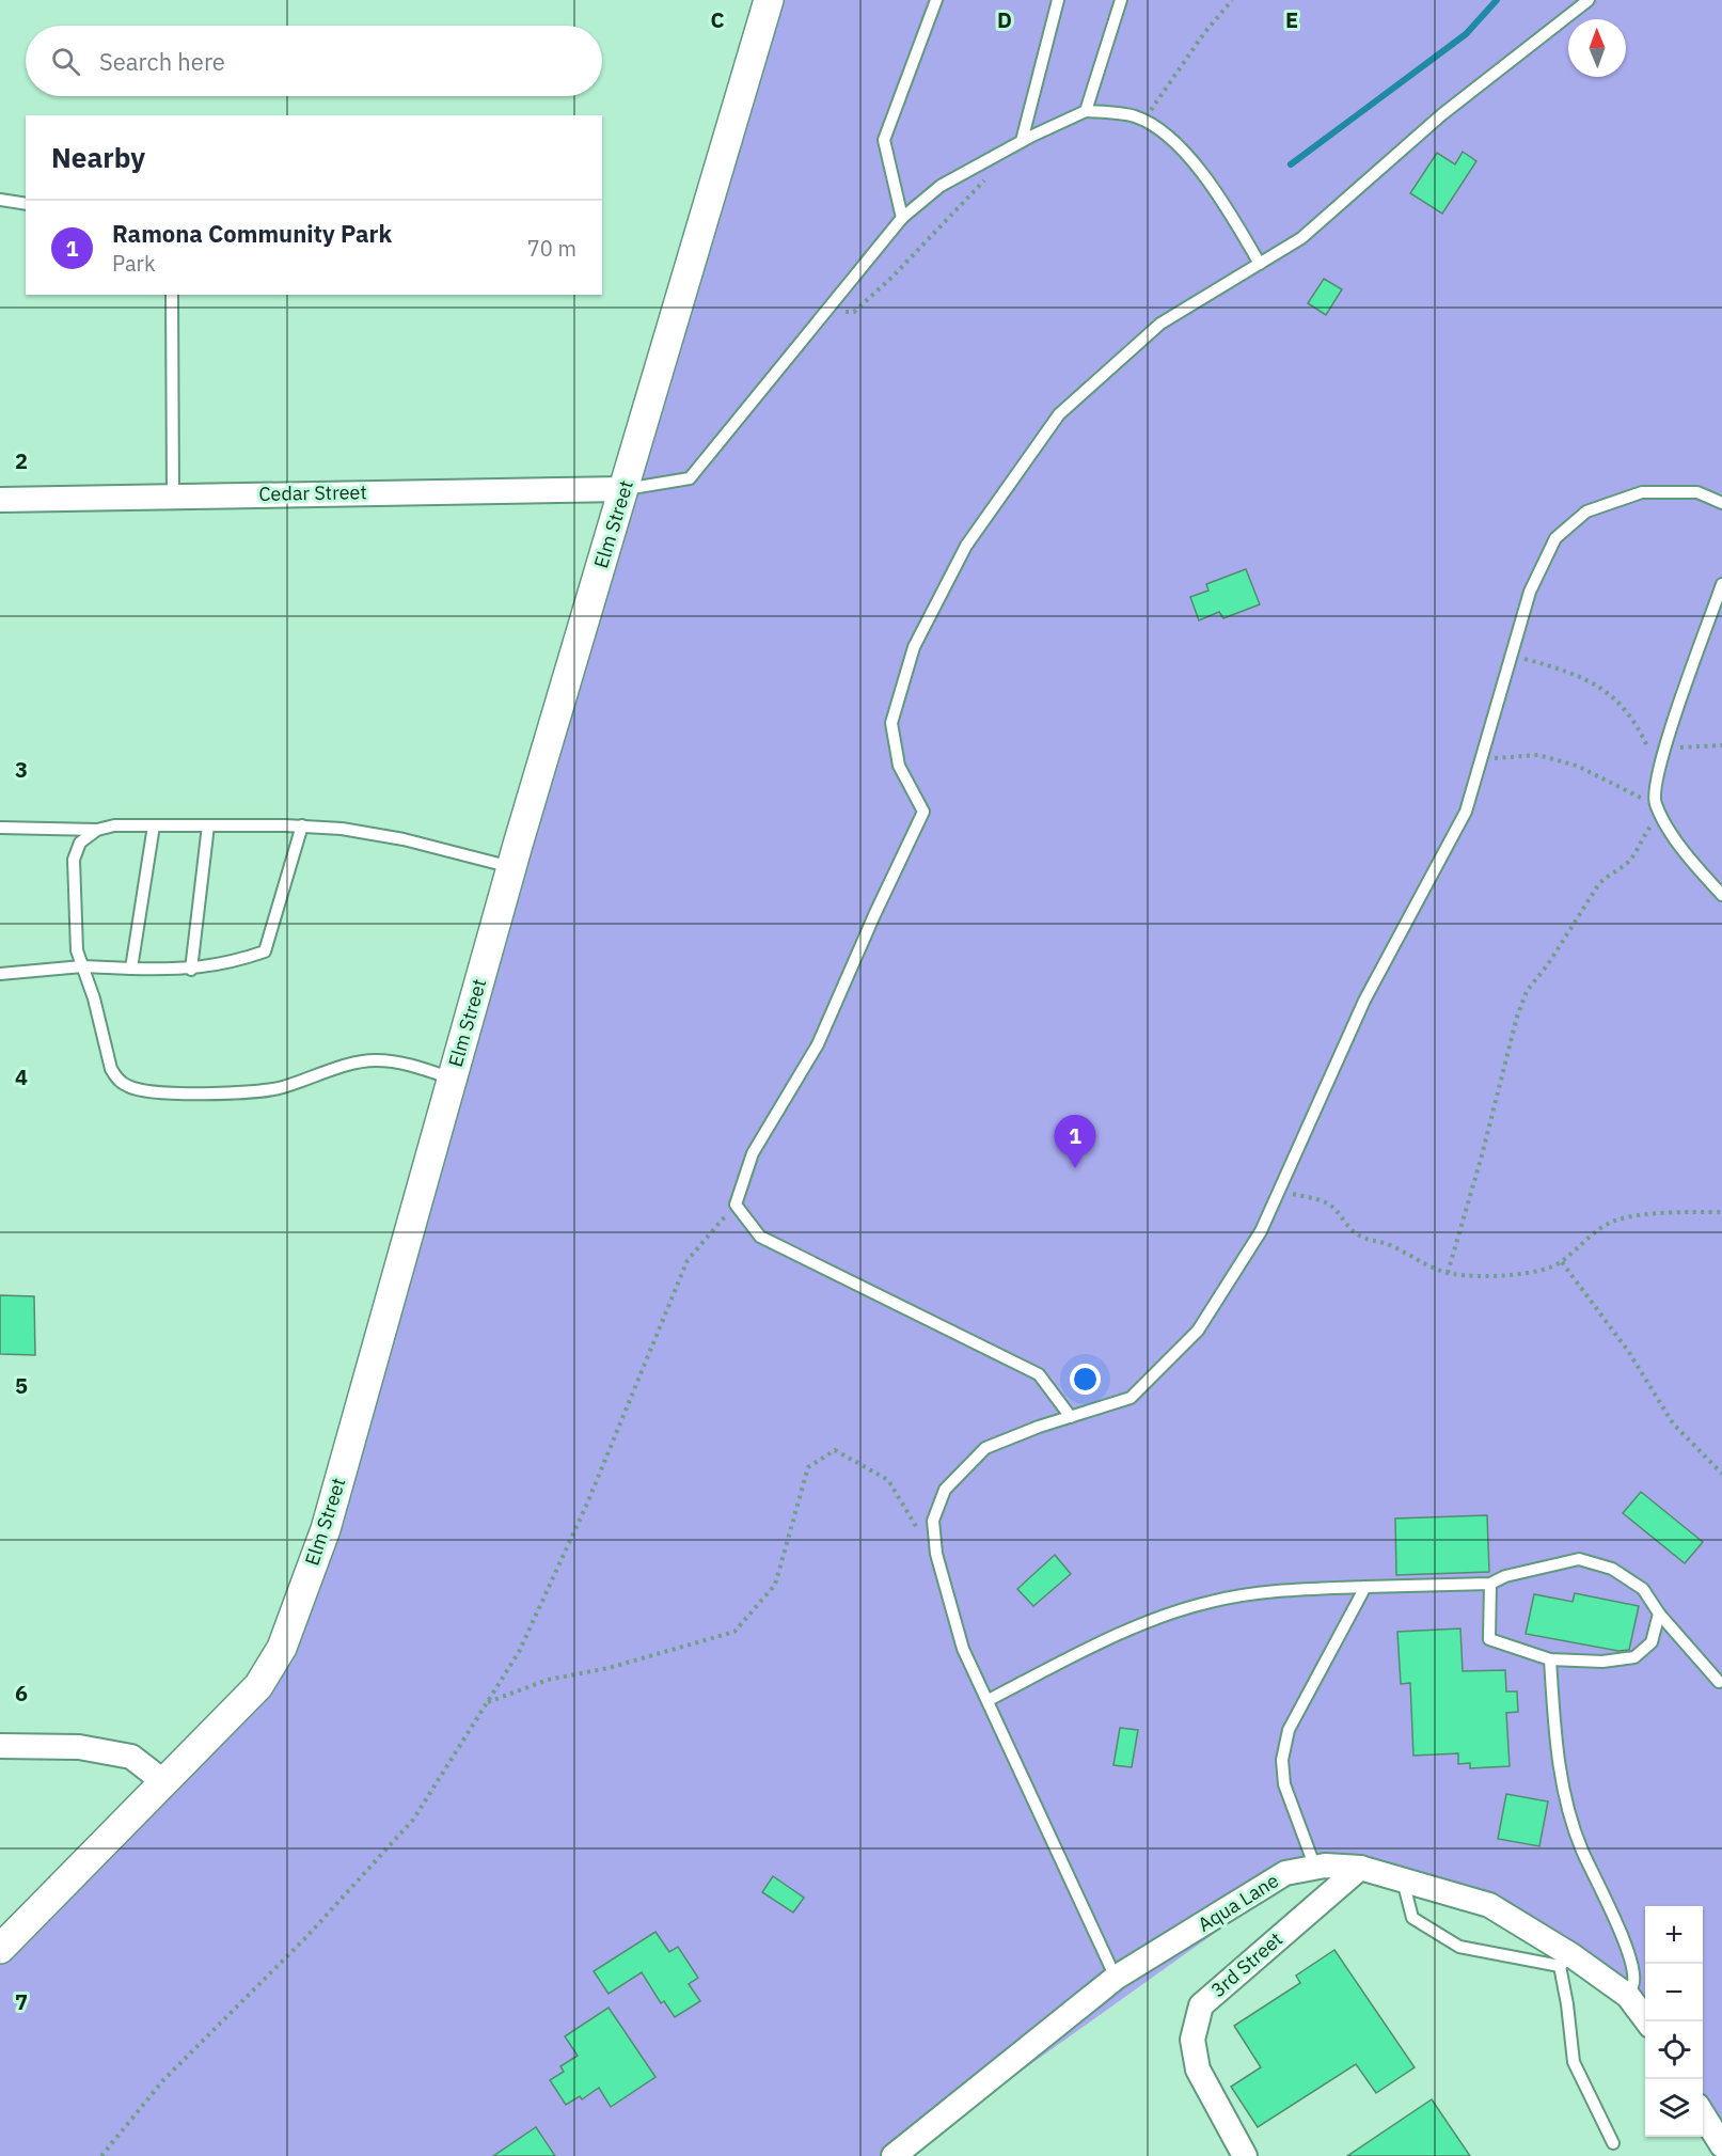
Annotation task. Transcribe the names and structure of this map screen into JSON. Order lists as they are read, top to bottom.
{
  "streets": {
    "street": [
      "Cedar Street",
      "Elm Street",
      "Aqua Lane",
      "3rd Street"
    ]
  },
  "crossings": [
    ["Cedar Street", "Elm Street"],
    ["Aqua Lane", "3rd Street"]
  ],
  "north": "top",
  "page": {
    "search": "Search here",
    "heading": "Nearby",
    "list": [
      {
        "mark": "1",
        "name": "Ramona Community Park",
        "note": "Park",
        "value": "70 m"
      }
    ],
    "pins": "1",
    "map_buttons": ["+", "−"]
  },
  "grid": {
    "columns": ["C", "D", "E"],
    "rows": [
      "2",
      "3",
      "4",
      "5",
      "6",
      "7"
    ]
  }
}
